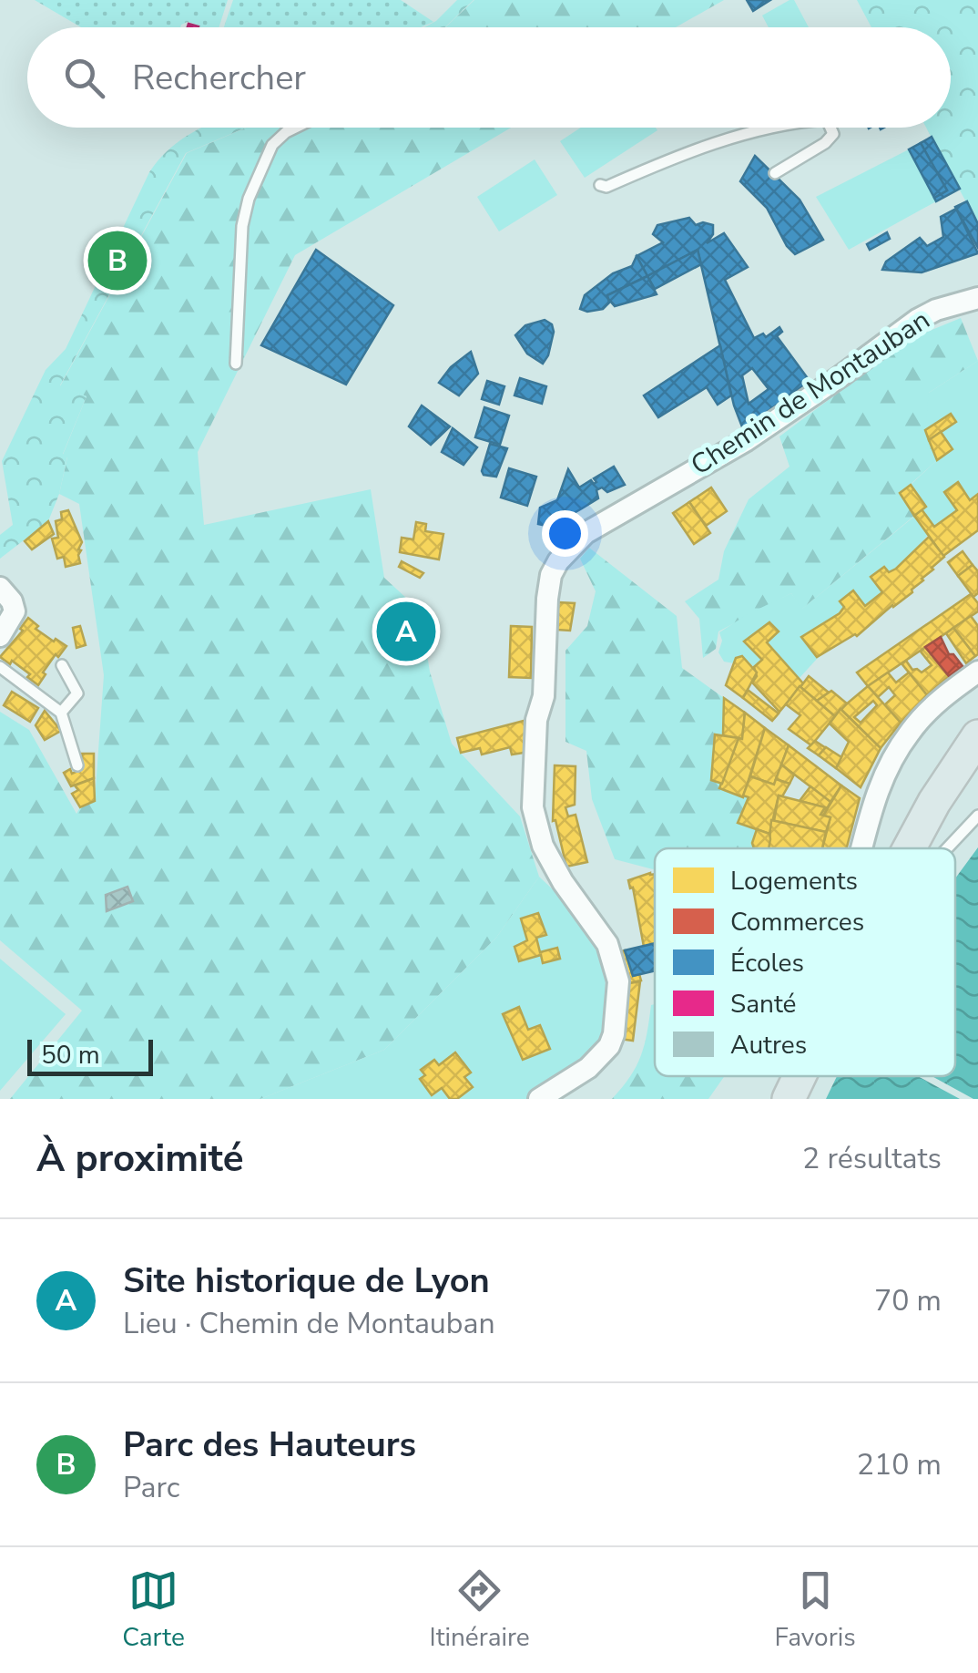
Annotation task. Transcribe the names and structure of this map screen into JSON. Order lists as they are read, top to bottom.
{
  "streets": {
    "street": ["Chemin de Montauban"]
  },
  "legend": [
    "Logements",
    "Commerces",
    "Écoles",
    "Santé",
    "Autres"
  ],
  "scale_bar": "50 m",
  "page": {
    "search": "Rechercher",
    "pins": ["B", "A"],
    "scale": "50 m",
    "heading": ["À proximité", "2 résultats"],
    "list": [
      {
        "mark": "A",
        "name": "Site historique de Lyon",
        "note": "Lieu · Chemin de Montauban",
        "value": "70 m"
      },
      {
        "mark": "B",
        "name": "Parc des Hauteurs",
        "note": "Parc",
        "value": "210 m"
      }
    ],
    "nav": ["Carte", "Itinéraire", "Favoris"]
  }
}
